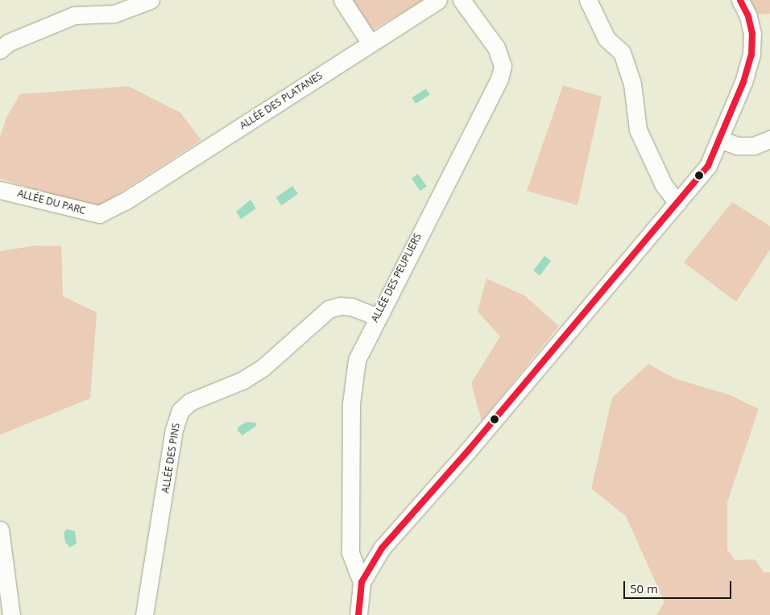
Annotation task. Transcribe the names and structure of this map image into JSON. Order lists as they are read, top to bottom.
{
  "streets": {
    "street": [
      "ALLÉE DES PLATANES",
      "ALLÉE DU PARC",
      "ALLÉE DES PEUPLIERS",
      "ALLÉE DES PINS"
    ]
  },
  "crossings": [
    ["ALLÉE DES PLATANES", "ALLÉE DU PARC"],
    ["ALLÉE DES PEUPLIERS", "ALLÉE DES PINS"]
  ],
  "scale_bar": "50 m"
}
